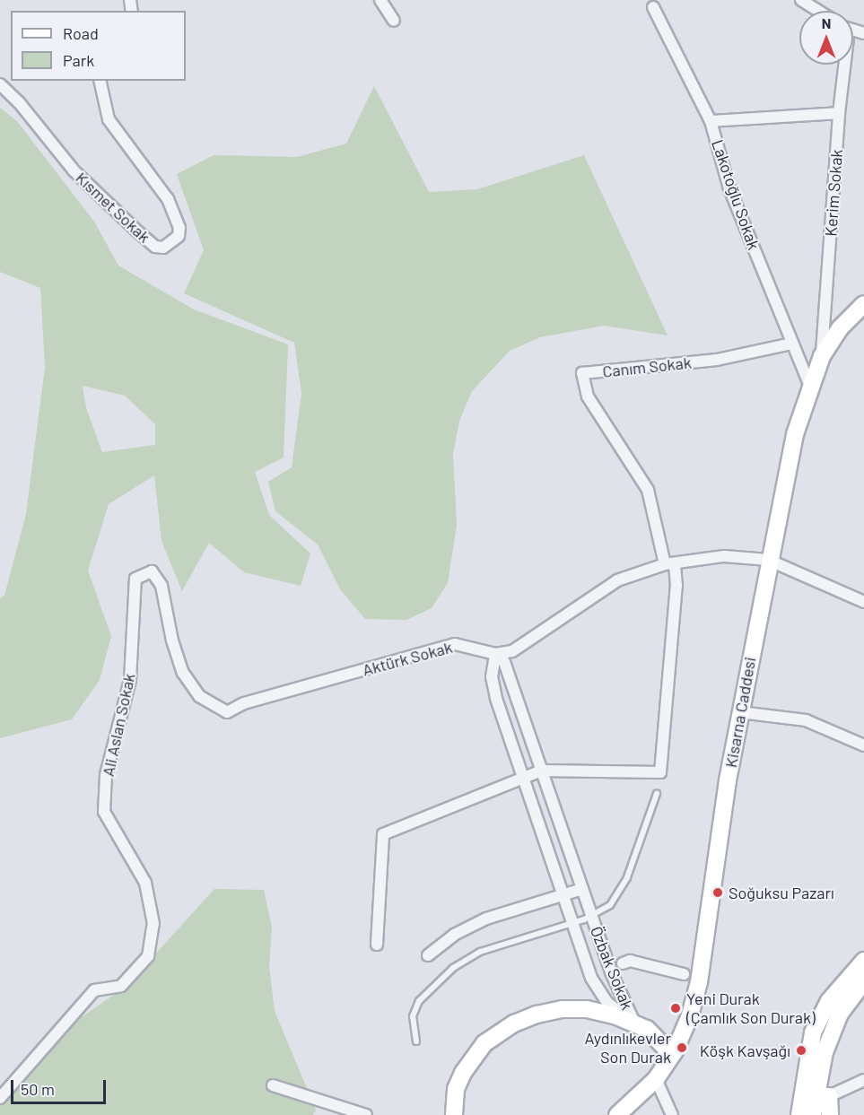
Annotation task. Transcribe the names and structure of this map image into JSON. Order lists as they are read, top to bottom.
{
  "streets": {
    "street": [
      "Kerim Sokak",
      "Lakotoğlu Sokak",
      "Kısmet Sokak",
      "Canım Sokak",
      "Aktürk Sokak",
      "Kisarna Caddesi",
      "Ali Aslan Sokak",
      "Özbak Sokak"
    ]
  },
  "crossings": [
    ["Kerim Sokak", "Kisarna Caddesi"],
    ["Lakotoğlu Sokak", "Canım Sokak"],
    ["Lakotoğlu Sokak", "Kisarna Caddesi"],
    ["Aktürk Sokak", "Ali Aslan Sokak"],
    ["Aktürk Sokak", "Özbak Sokak"]
  ],
  "places": [
    "Soğuksu Pazarı",
    "Yeni Durak (Çamlık Son Durak)",
    "Aydınlıkevler Son Durak",
    "Köşk Kavşağı"
  ],
  "legend": ["Road", "Park"],
  "scale_bar": "50 m",
  "north": "top"
}
